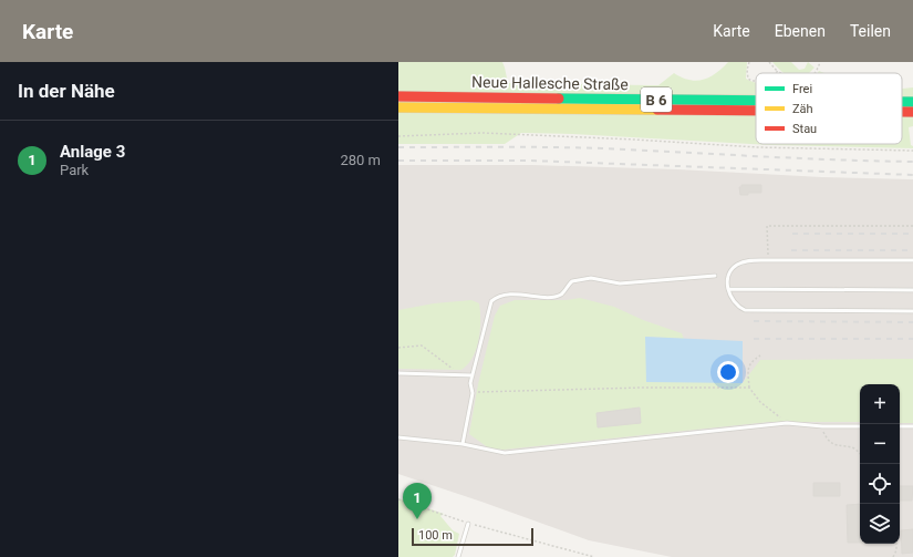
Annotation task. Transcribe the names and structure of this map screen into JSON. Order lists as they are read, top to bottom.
{
  "streets": {
    "main road": ["Neue Hallesche Straße", "B 6"]
  },
  "legend": ["Frei", "Zäh", "Stau"],
  "scale_bar": "100 m",
  "page": {
    "header": "Karte",
    "nav": ["Karte", "Ebenen", "Teilen"],
    "heading": "In der Nähe",
    "list": [
      {
        "mark": "1",
        "name": "Anlage 3",
        "note": "Park",
        "value": "280 m"
      }
    ],
    "map_buttons": ["+", "−"],
    "pins": "1",
    "scale": "100 m"
  }
}
